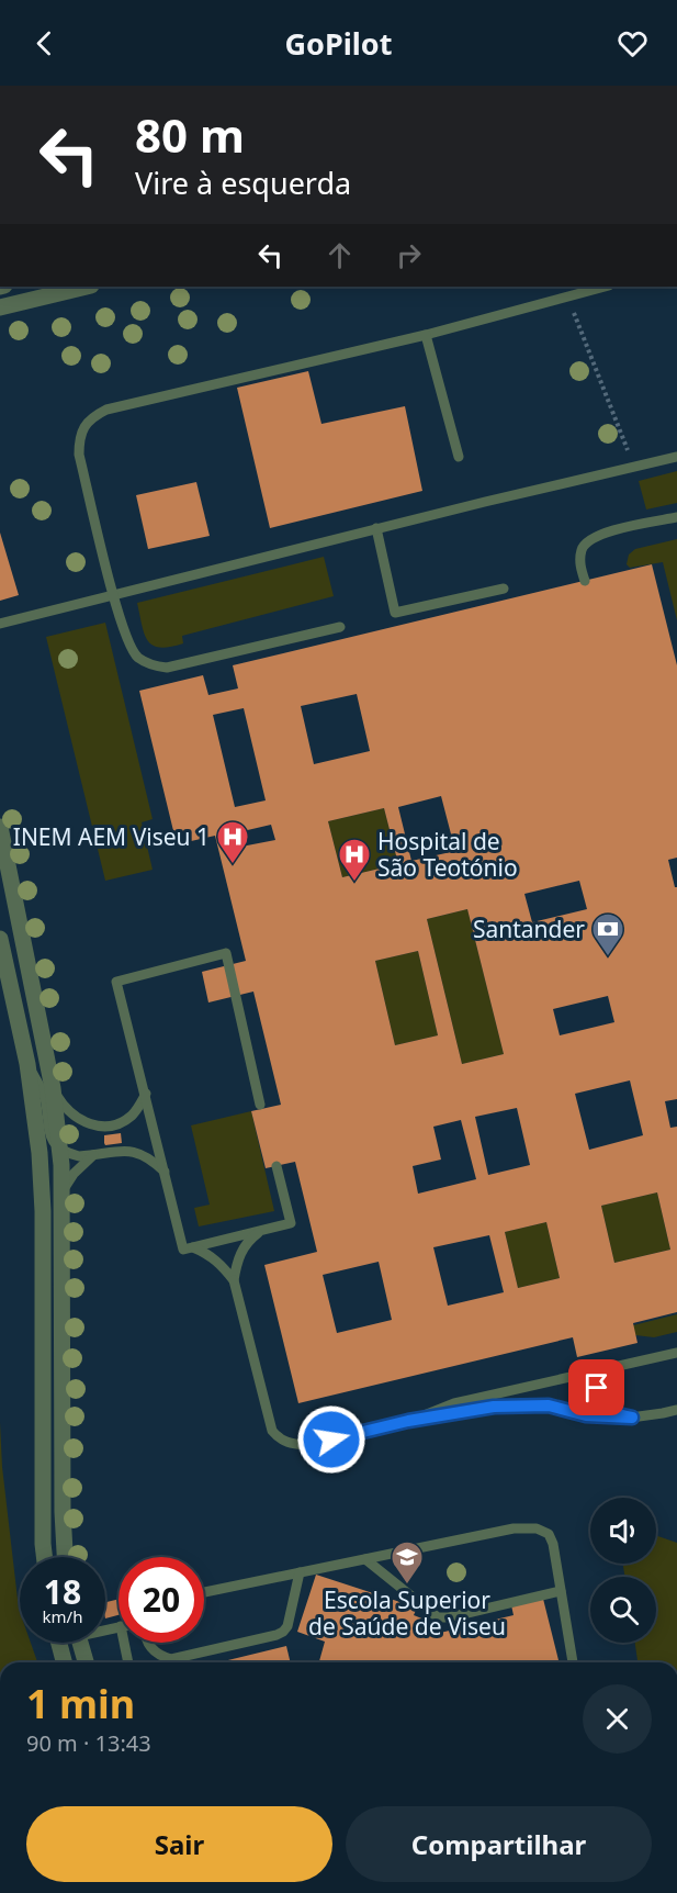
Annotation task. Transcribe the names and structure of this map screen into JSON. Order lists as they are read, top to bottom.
{
  "places": {
    "hospital": ["INEM AEM Viseu 1", "Hospital de São Teotónio"],
    "bank": ["Santander"],
    "school or university": ["Escola Superior de Saúde de Viseu"]
  },
  "page": {
    "header": "GoPilot",
    "turn": ["80 m", "Vire à esquerda"],
    "speed": "18 km/h",
    "limit": "20",
    "heading": ["1 min", "90 m · 13:43"],
    "buttons": ["Sair", "Compartilhar"]
  }
}
